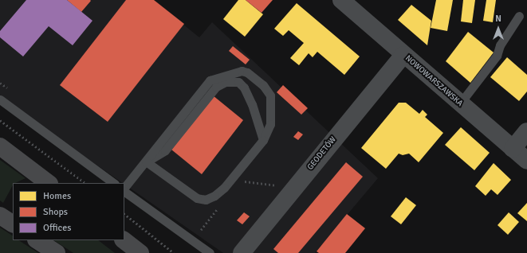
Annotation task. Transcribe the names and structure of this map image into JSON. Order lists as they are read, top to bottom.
{
  "streets": {
    "street": ["NOWOWARSZAWSKA", "GEODETÓW"]
  },
  "crossings": [
    ["NOWOWARSZAWSKA", "GEODETÓW"]
  ],
  "legend": ["Homes", "Shops", "Offices"],
  "north": "top"
}
